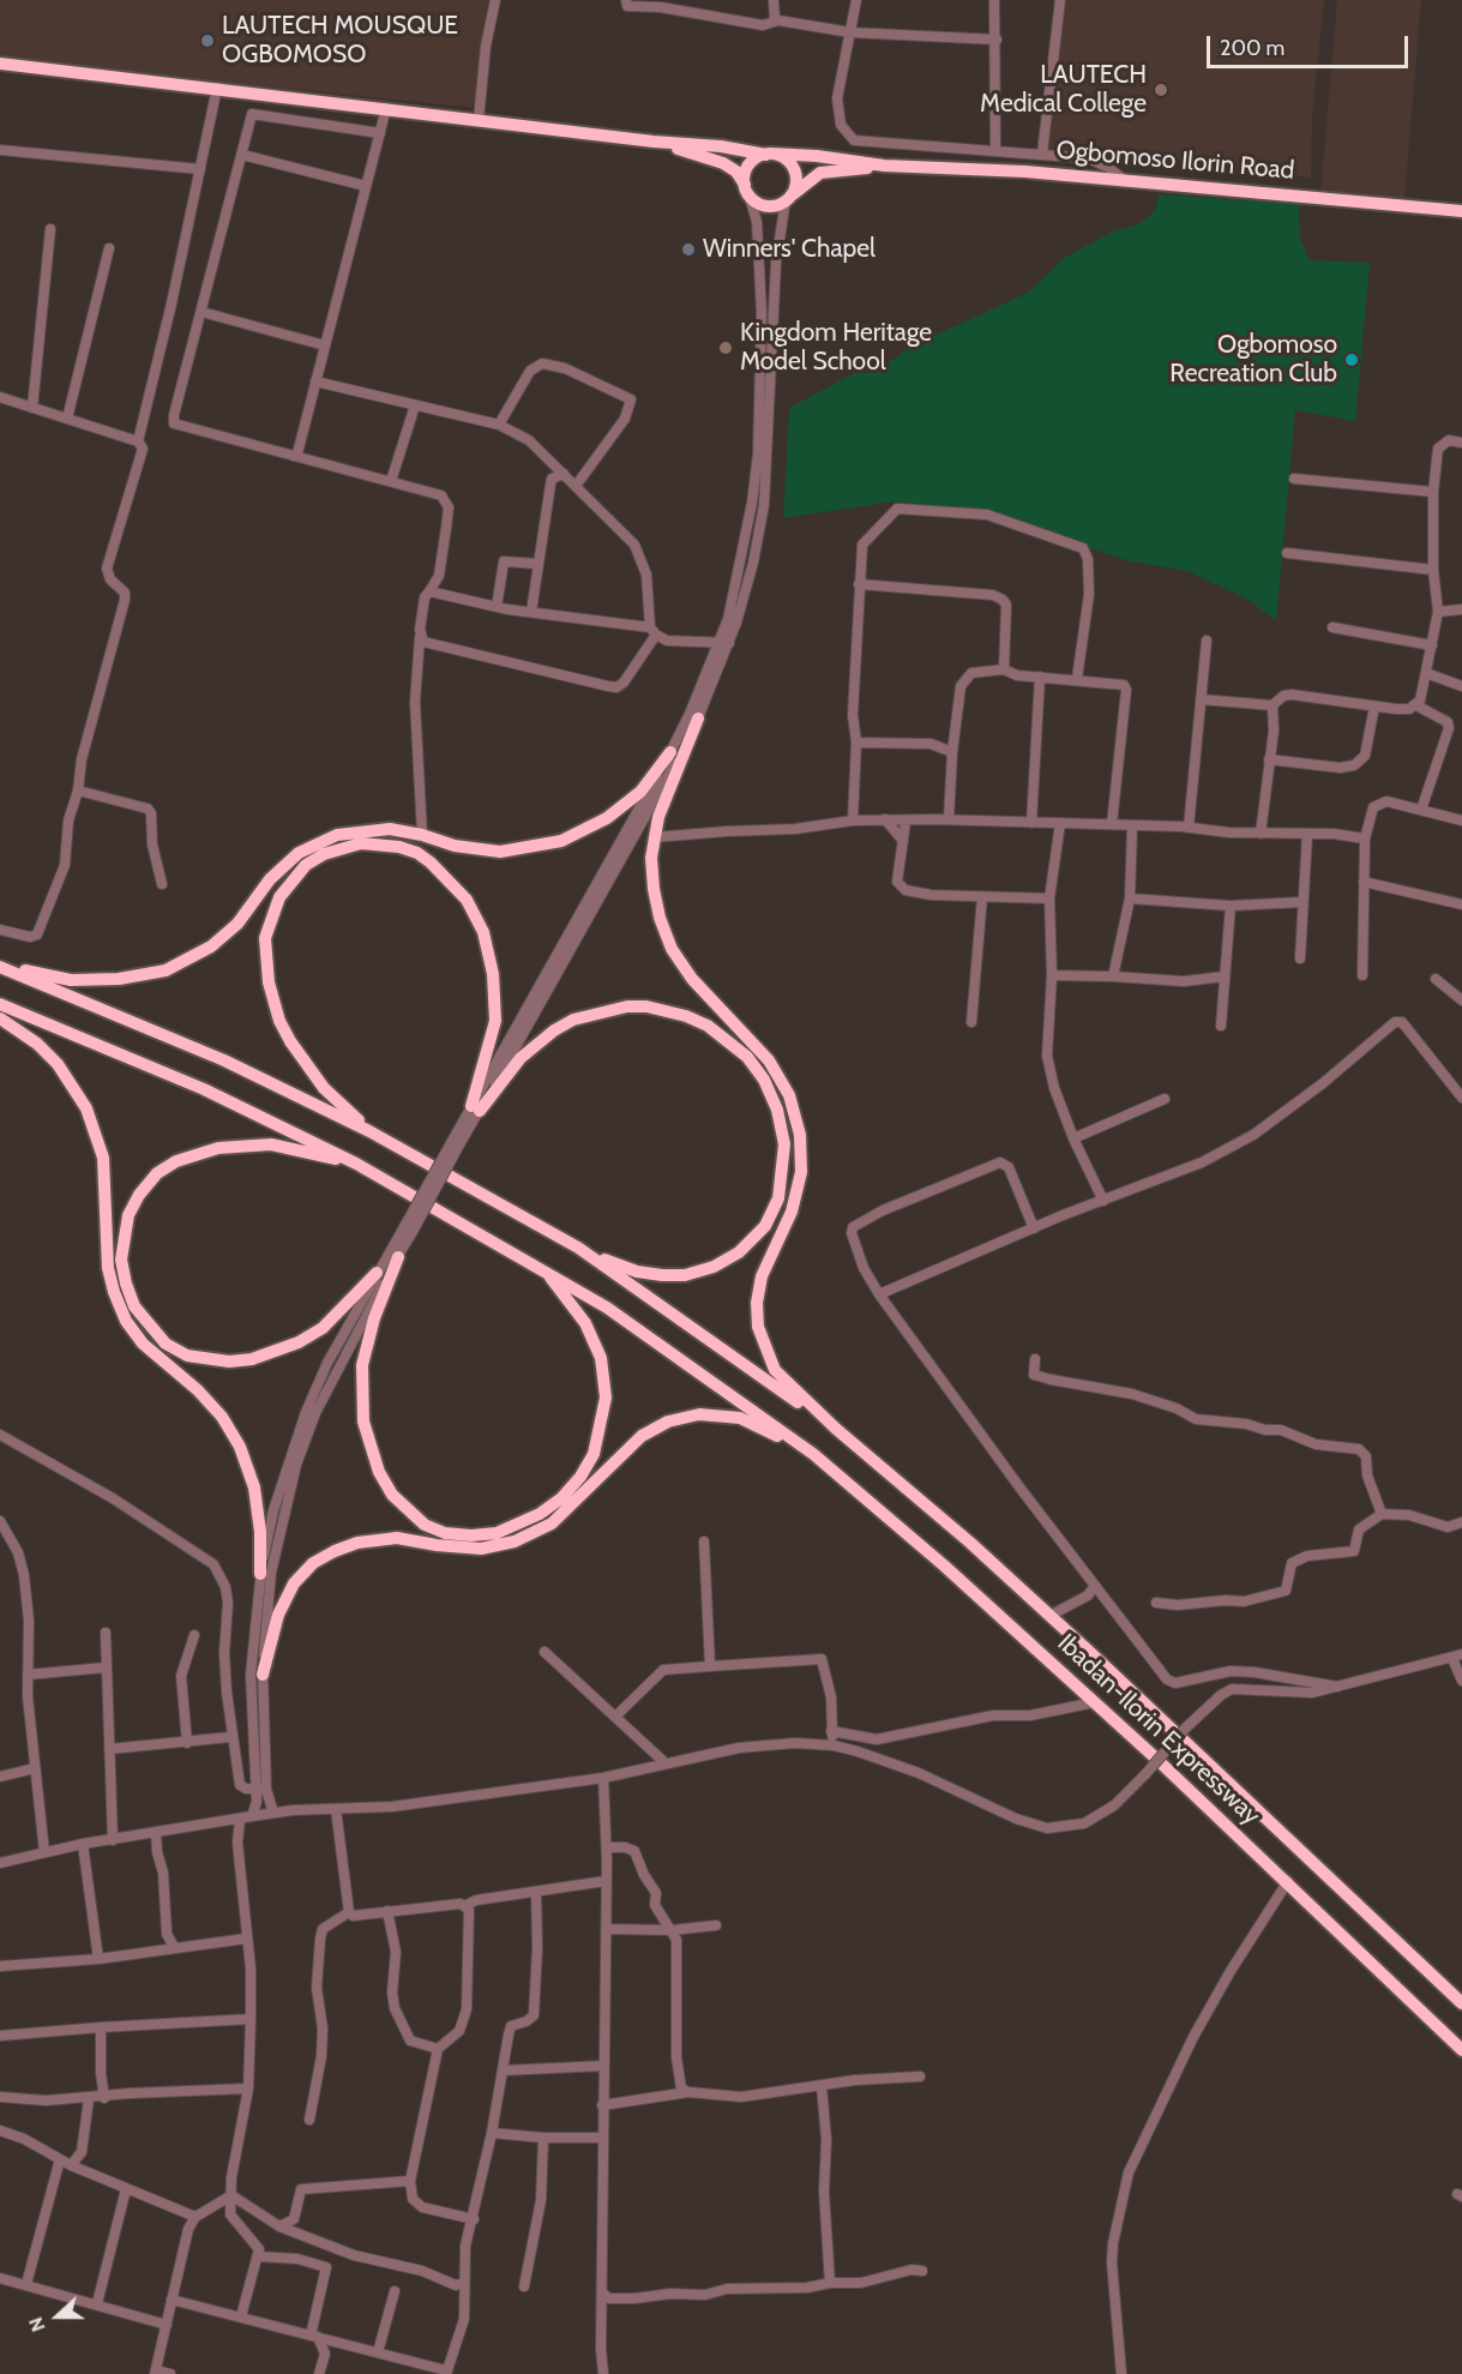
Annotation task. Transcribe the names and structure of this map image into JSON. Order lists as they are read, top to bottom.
{
  "streets": {
    "highway": ["Ogbomoso Ilorin Road", "Ibadan-Ilorin Expressway"]
  },
  "places": [
    "LAUTECH MOUSQUE OGBOMOSO",
    "LAUTECH Medical College",
    "Winners' Chapel",
    "Kingdom Heritage Model School",
    "Ogbomoso Recreation Club"
  ],
  "scale_bar": "200 m",
  "north": "left"
}
